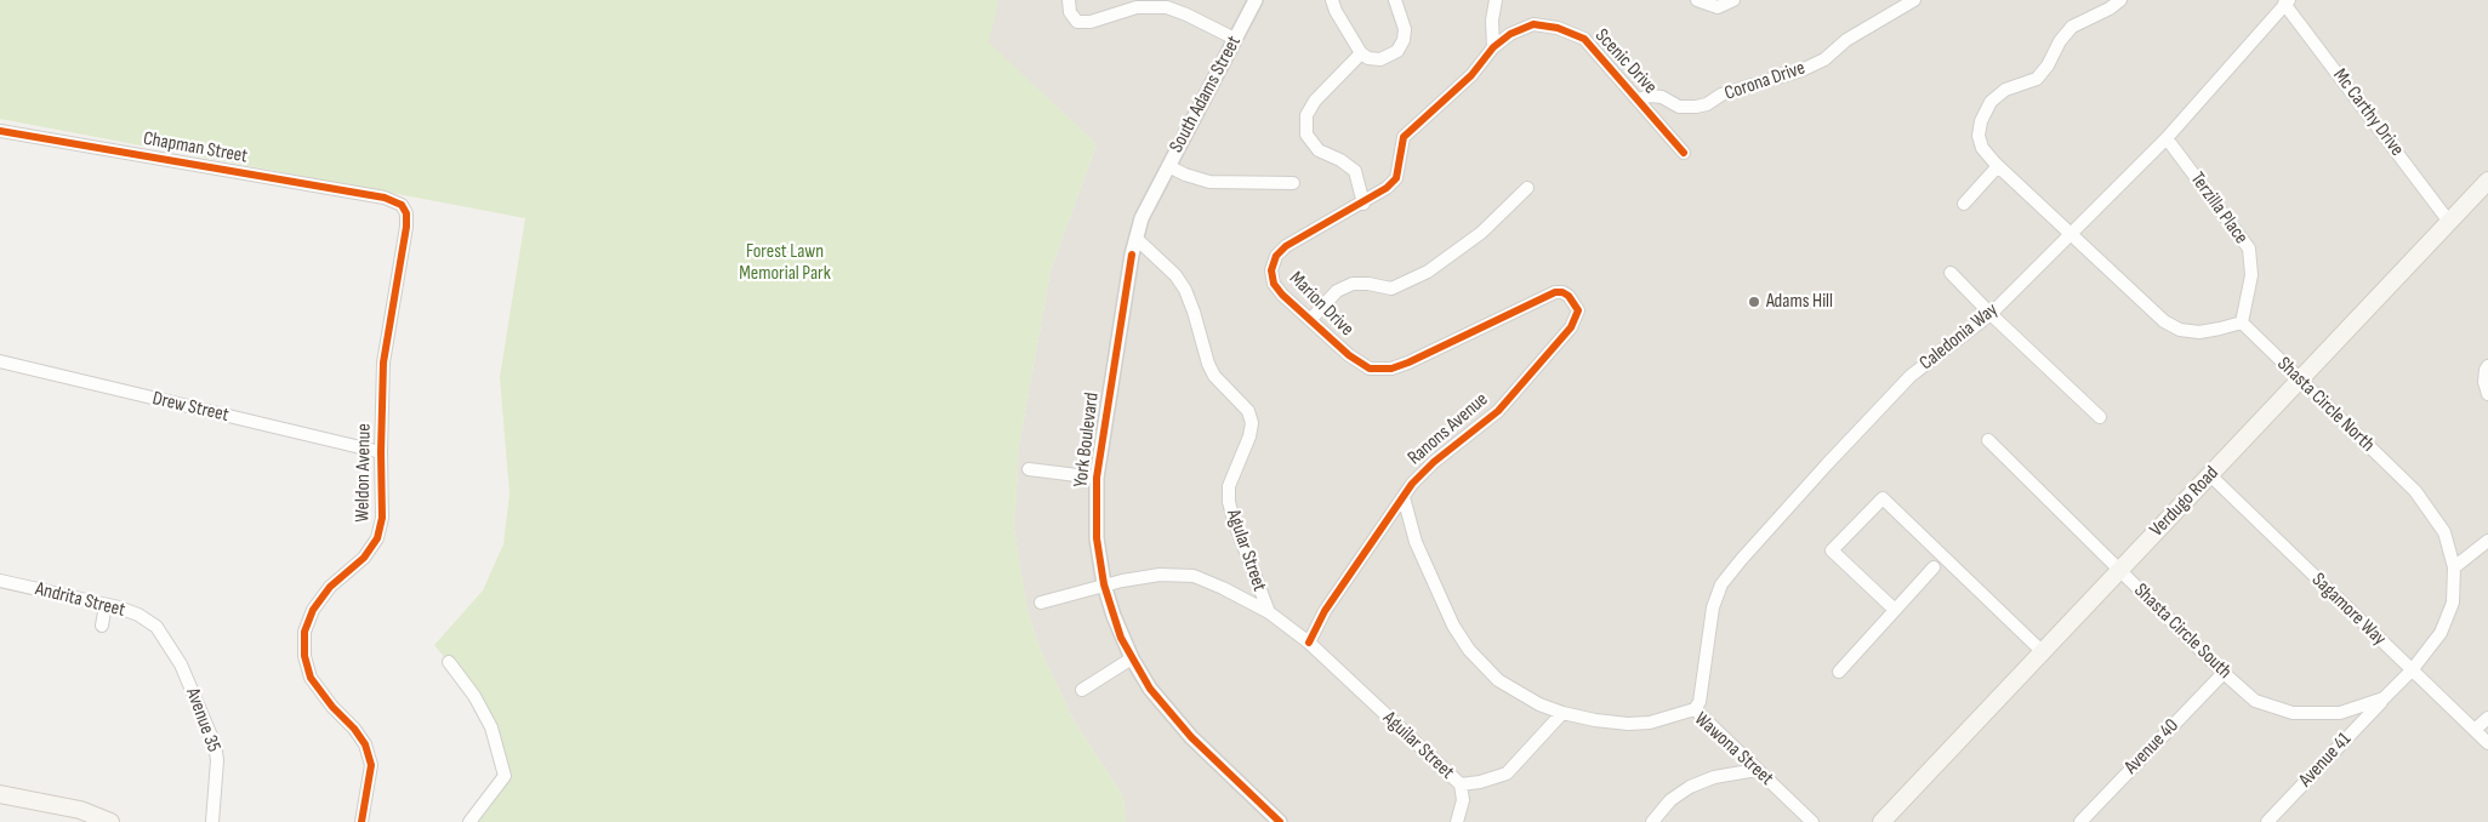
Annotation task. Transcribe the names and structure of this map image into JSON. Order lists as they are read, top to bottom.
{
  "streets": {
    "main road": ["Verdugo Road"],
    "street": [
      "Scenic Drive",
      "Corona Drive",
      "South Adams Street",
      "Mc Carthy Drive",
      "Chapman Street",
      "Terzilla Place",
      "Marion Drive",
      "Caledonia Way",
      "Shasta Circle North",
      "Drew Street",
      "Ranons Avenue",
      "York Boulevard",
      "Weldon Avenue",
      "Agular Street",
      "Andrita Street",
      "Sagamore Way",
      "Shasta Circle South",
      "Avenue 35",
      "Aguilar Street",
      "Avenue 40",
      "Wawona Street",
      "Avenue 41"
    ]
  },
  "crossings": [
    ["Scenic Drive", "Corona Drive"],
    ["Scenic Drive", "Marion Drive"],
    ["South Adams Street", "York Boulevard"],
    ["Mc Carthy Drive", "Caledonia Way"],
    ["Mc Carthy Drive", "Verdugo Road"],
    ["Chapman Street", "Weldon Avenue"],
    ["Terzilla Place", "Caledonia Way"],
    ["Terzilla Place", "Shasta Circle North"],
    ["Marion Drive", "Ranons Avenue"],
    ["Caledonia Way", "Wawona Street"],
    ["Shasta Circle North", "Verdugo Road"],
    ["Shasta Circle North", "Sagamore Way"],
    ["Shasta Circle North", "Shasta Circle South"],
    ["Drew Street", "Weldon Avenue"],
    ["Ranons Avenue", "Aguilar Street"],
    ["Ranons Avenue", "Wawona Street"],
    ["York Boulevard", "Agular Street"],
    ["Verdugo Road", "Sagamore Way"],
    ["Verdugo Road", "Shasta Circle South"],
    ["Andrita Street", "Avenue 35"],
    ["Sagamore Way", "Shasta Circle South"],
    ["Shasta Circle South", "Avenue 40"],
    ["Shasta Circle South", "Avenue 41"],
    ["Aguilar Street", "Wawona Street"]
  ],
  "parks": ["Forest Lawn Memorial Park"],
  "places": ["Adams Hill"]
}
